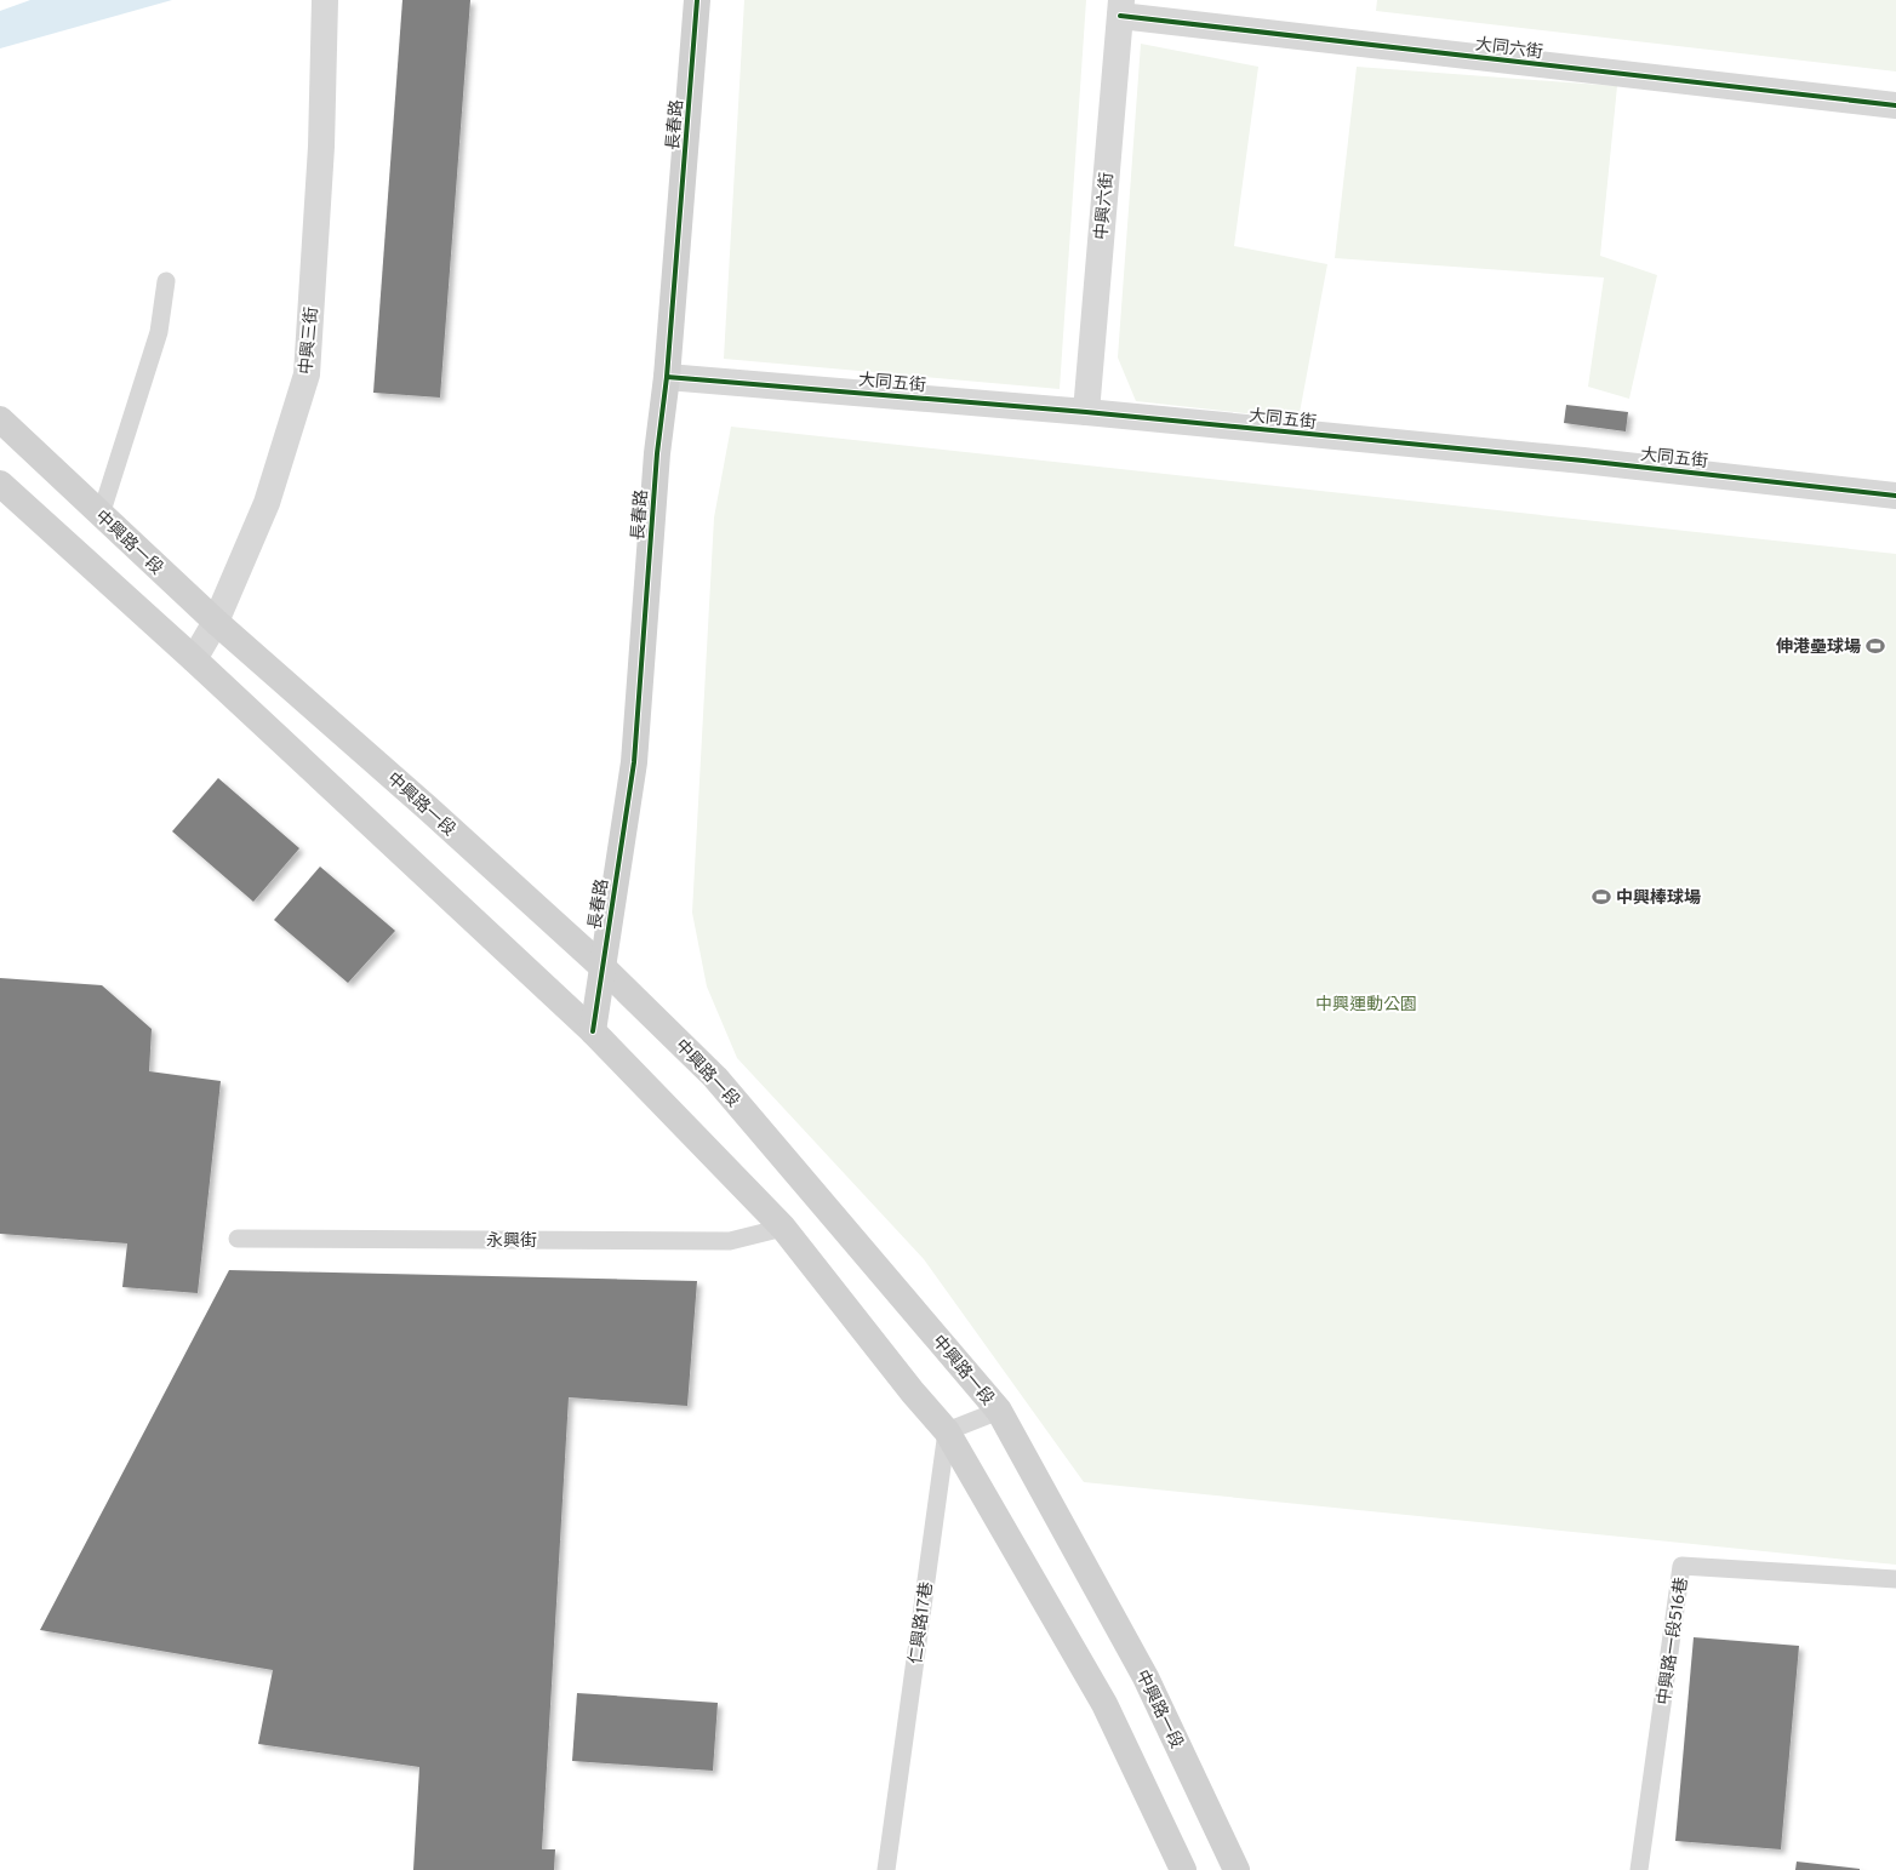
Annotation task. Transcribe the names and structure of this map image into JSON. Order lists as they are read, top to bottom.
{
  "streets": {
    "main road": ["長春路", "中興路一段"],
    "street": [
      "大同六街",
      "中興六街",
      "中興三街",
      "大同五街"
    ],
    "lane": ["永興街", "仁興路17巷", "中興路一段516巷"]
  },
  "crossings": [
    ["大同六街", "中興六街"],
    ["長春路", "大同五街"],
    ["長春路", "中興路一段"],
    ["中興六街", "大同五街"],
    ["中興三街", "中興路一段"]
  ],
  "parks": ["中興運動公園"],
  "places": {
    "sports": ["伸港壘球場", "中興棒球場"]
  }
}
